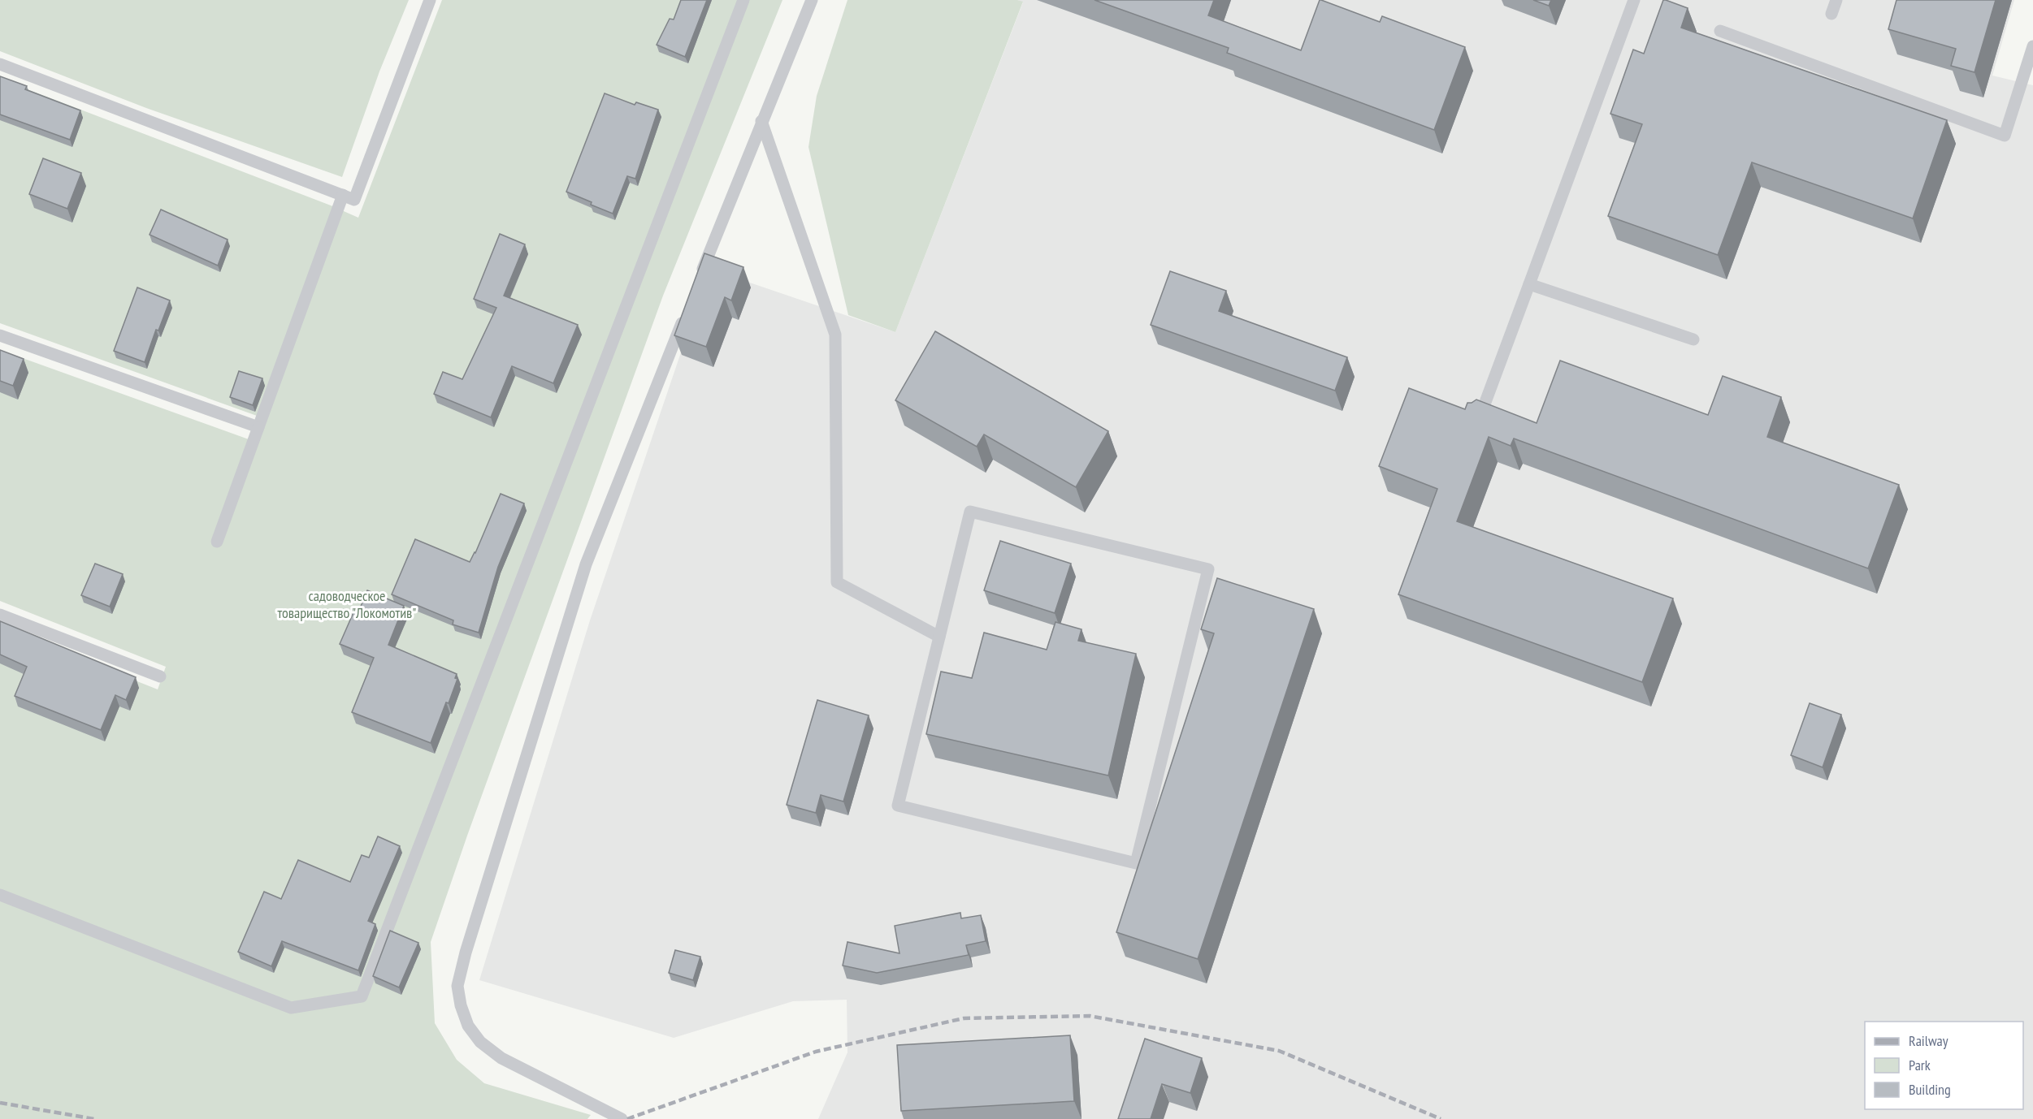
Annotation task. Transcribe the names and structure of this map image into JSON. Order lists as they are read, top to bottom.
{
  "parks": ["садоводческое товарищество \"Локомотив\""],
  "legend": ["Railway", "Park", "Building"]
}
